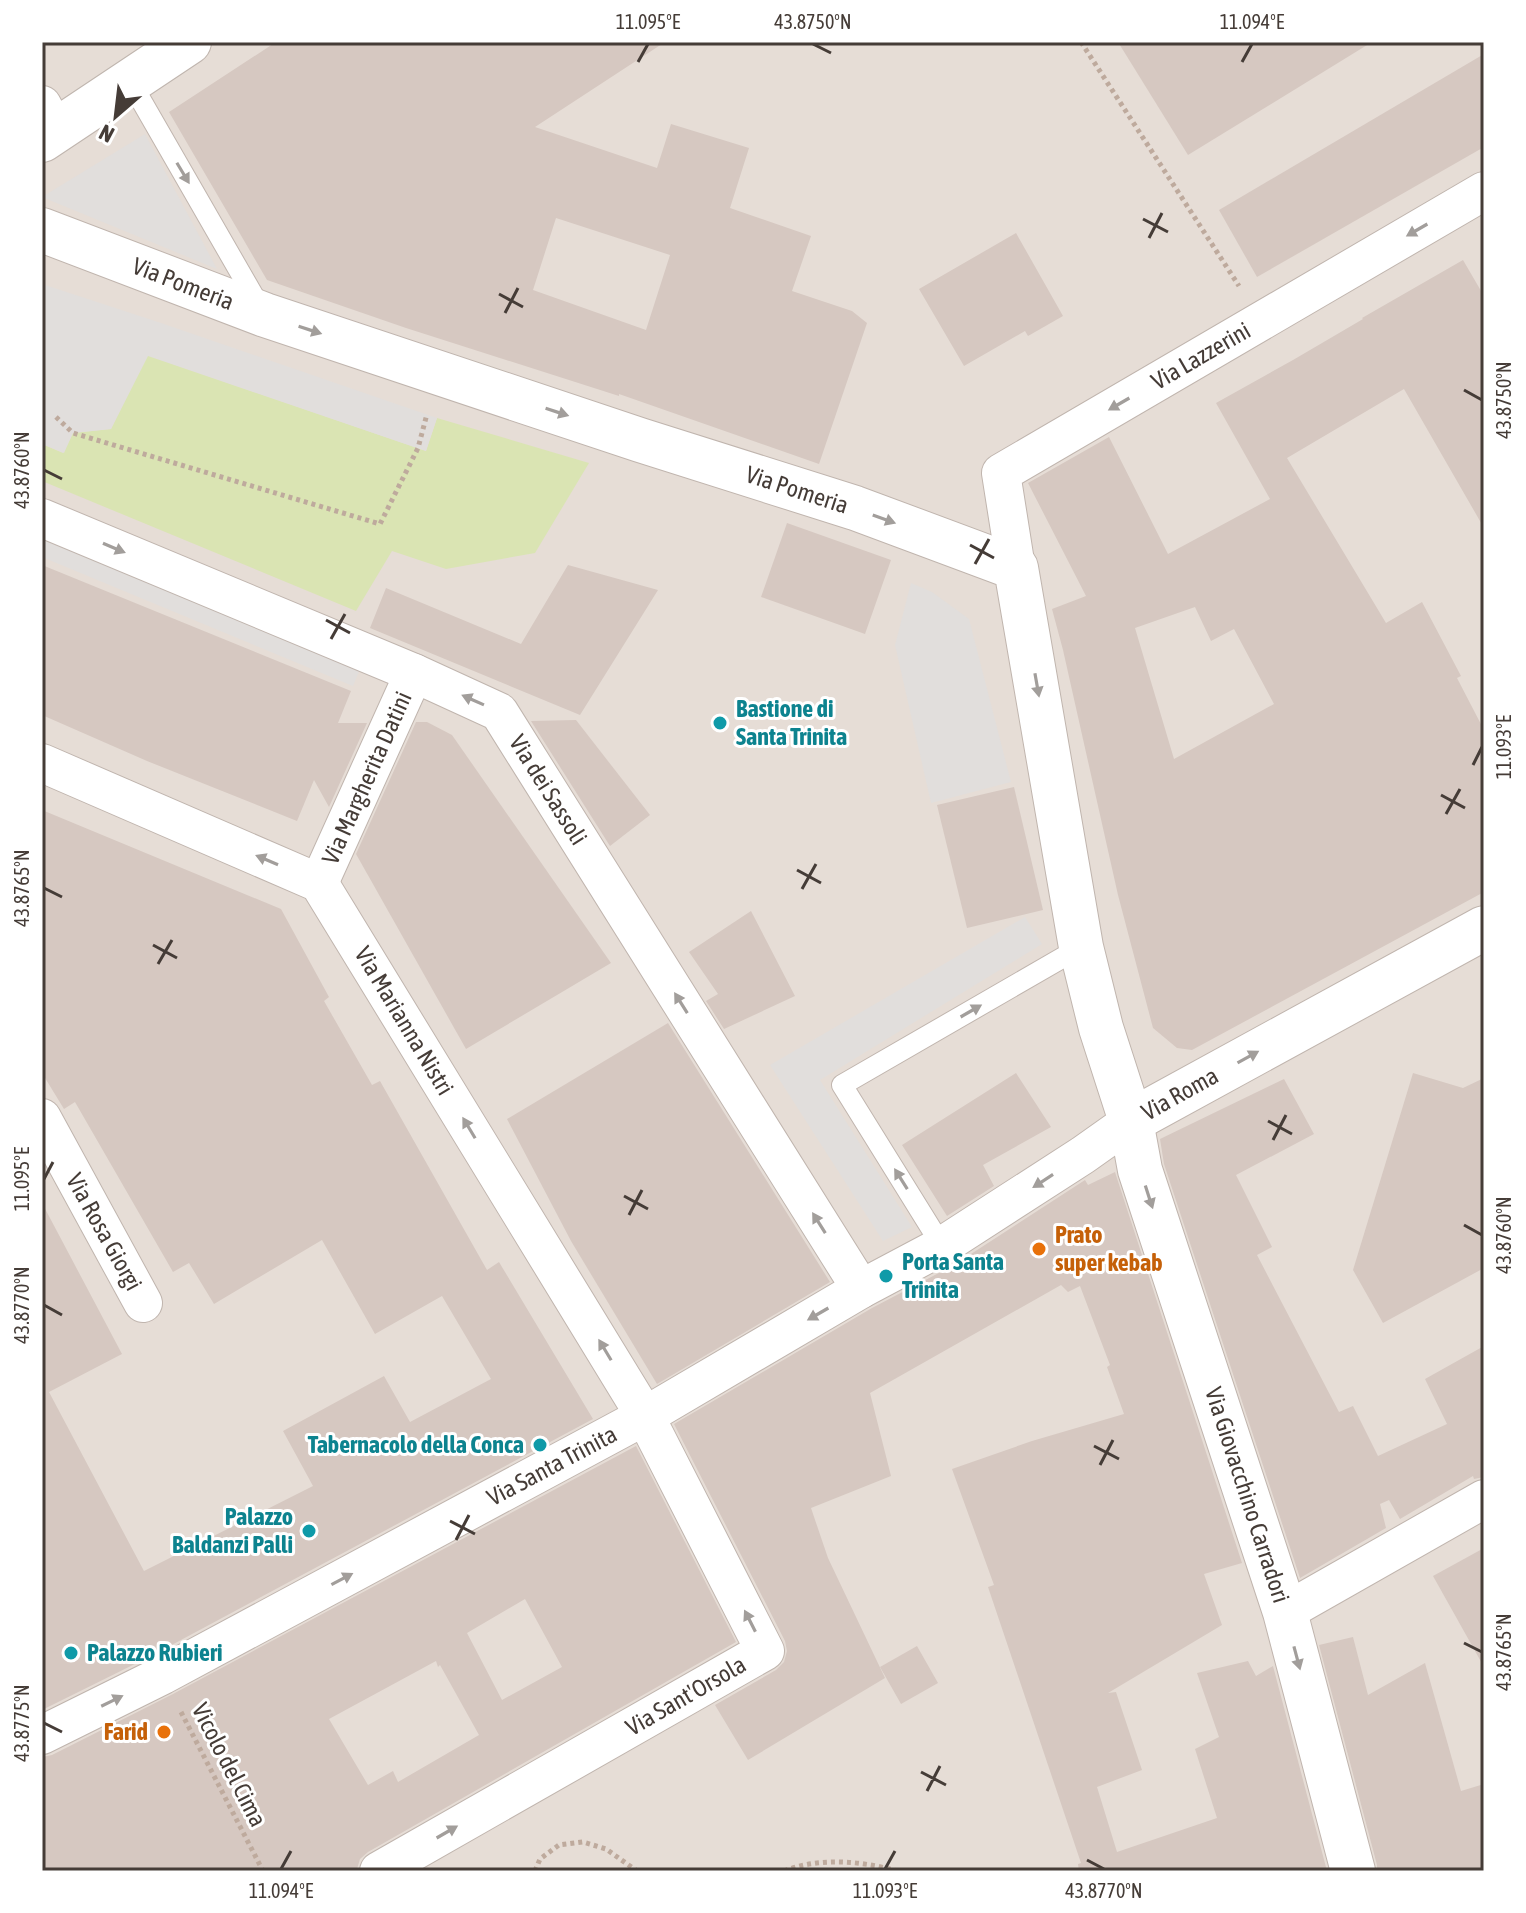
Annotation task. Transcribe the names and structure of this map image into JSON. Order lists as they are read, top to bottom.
{
  "streets": {
    "street": [
      "Via Pomeria",
      "Via Lazzerini",
      "Via Margherita Datini",
      "Via dei Sassoli",
      "Via Marianna Nistri",
      "Via Roma",
      "Via Rosa Giorgi",
      "Via Santa Trinita",
      "Via Giovacchino Carradori",
      "Via Sant'Orsola"
    ],
    "path": ["Vicolo del Cima"]
  },
  "crossings": [
    ["Via Pomeria", "Via Lazzerini"],
    ["Via Margherita Datini", "Via dei Sassoli"],
    ["Via Margherita Datini", "Via Marianna Nistri"],
    ["Via dei Sassoli", "Via Roma"],
    ["Via dei Sassoli", "Via Santa Trinita"],
    ["Via Marianna Nistri", "Via Santa Trinita"],
    ["Via Marianna Nistri", "Via Sant'Orsola"],
    ["Via Roma", "Via Santa Trinita"],
    ["Via Roma", "Via Giovacchino Carradori"],
    ["Via Santa Trinita", "Via Sant'Orsola"],
    ["Via Santa Trinita", "Vicolo del Cima"]
  ],
  "one_way": [
    "Via Pomeria",
    "Via Lazzerini",
    "Via Marianna Nistri",
    "Via Giovacchino Carradori"
  ],
  "places": [
    "Bastione di Santa Trinita",
    "Prato super kebab",
    "Porta Santa Trinita",
    "Tabernacolo della Conca",
    "Palazzo Baldanzi Palli",
    "Palazzo Rubieri",
    "Farid"
  ],
  "north": "bottom left",
  "coordinates": [
    "11.095°E",
    "43.8750°N",
    "11.094°E",
    "43.8760°N",
    "11.093°E",
    "43.8765°N",
    "43.8770°N",
    "43.8775°N"
  ]
}
